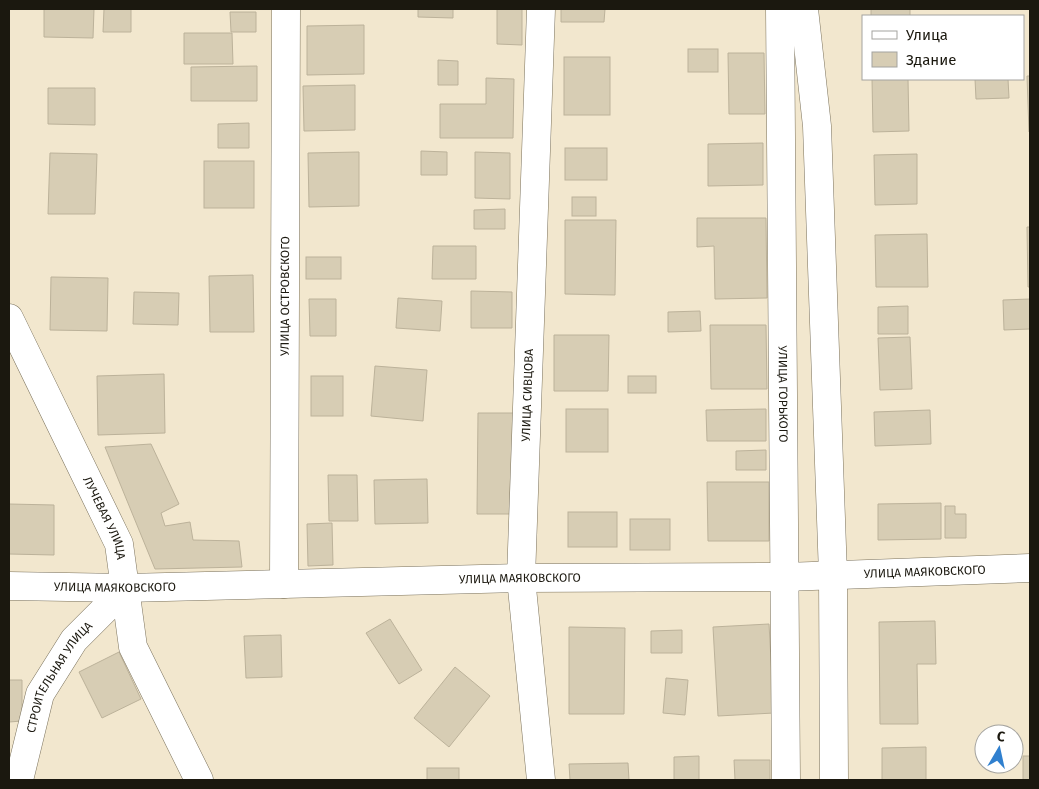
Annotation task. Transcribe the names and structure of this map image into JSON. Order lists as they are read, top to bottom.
{
  "streets": {
    "street": [
      "УЛИЦА ОСТРОВСКОГО",
      "УЛИЦА ГОРЬКОГО",
      "УЛИЦА СИВЦОВА",
      "ЛУЧЕВАЯ УЛИЦА",
      "УЛИЦА МАЯКОВСКОГО",
      "СТРОИТЕЛЬНАЯ УЛИЦА"
    ]
  },
  "crossings": [
    ["УЛИЦА ОСТРОВСКОГО", "УЛИЦА МАЯКОВСКОГО"],
    ["УЛИЦА ГОРЬКОГО", "УЛИЦА МАЯКОВСКОГО"],
    ["УЛИЦА СИВЦОВА", "УЛИЦА МАЯКОВСКОГО"],
    ["ЛУЧЕВАЯ УЛИЦА", "УЛИЦА МАЯКОВСКОГО"],
    ["ЛУЧЕВАЯ УЛИЦА", "СТРОИТЕЛЬНАЯ УЛИЦА"],
    ["УЛИЦА МАЯКОВСКОГО", "СТРОИТЕЛЬНАЯ УЛИЦА"]
  ],
  "legend": ["Улица", "Здание"],
  "north": "top"
}
